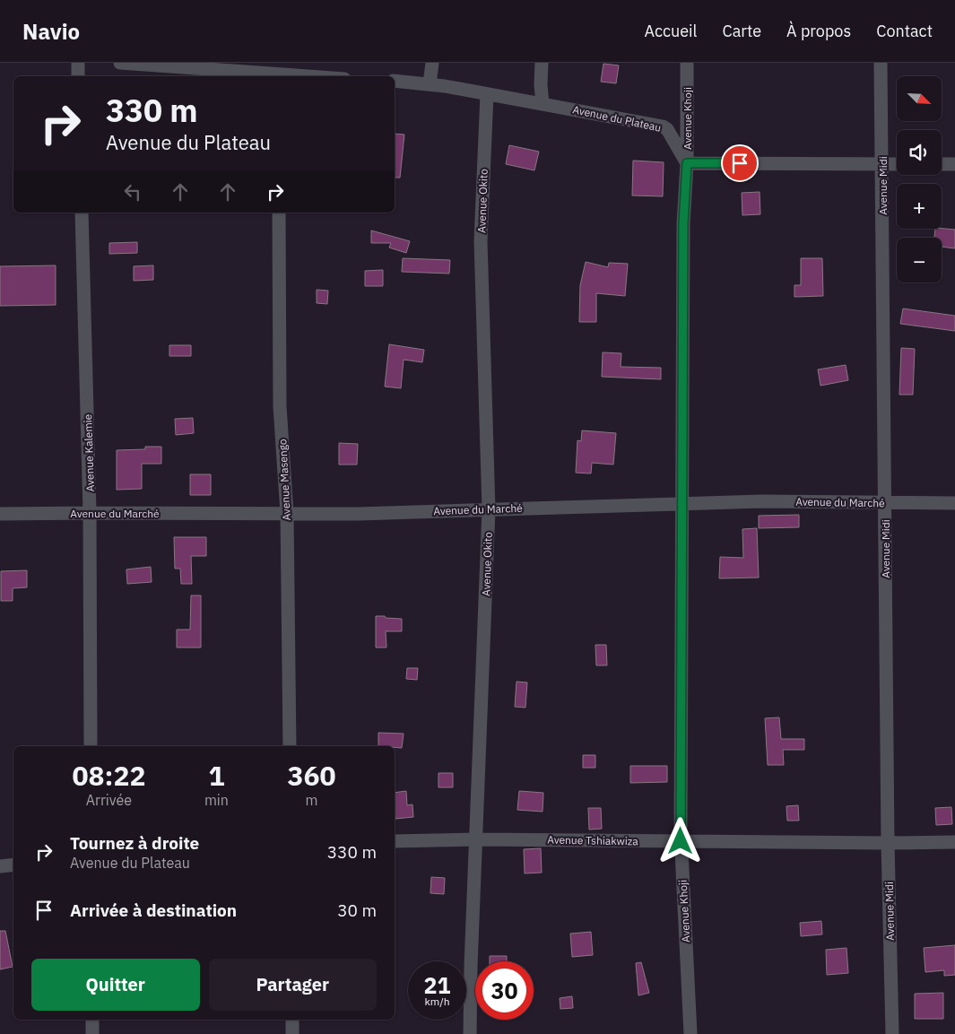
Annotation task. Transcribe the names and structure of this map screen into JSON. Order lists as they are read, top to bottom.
{
  "streets": {
    "street": [
      "Avenue du Plateau",
      "Avenue Khoji",
      "Avenue Midi",
      "Avenue Okito",
      "Avenue Kalemie",
      "Avenue Masengo",
      "Avenue du Marché",
      "Avenue Tshiakwiza"
    ]
  },
  "crossings": [
    ["Avenue du Plateau", "Avenue Khoji"],
    ["Avenue du Plateau", "Avenue Okito"],
    ["Avenue Khoji", "Avenue du Marché"],
    ["Avenue Khoji", "Avenue Tshiakwiza"],
    ["Avenue Midi", "Avenue du Marché"],
    ["Avenue Midi", "Avenue Tshiakwiza"],
    ["Avenue Okito", "Avenue du Marché"],
    ["Avenue Okito", "Avenue Tshiakwiza"],
    ["Avenue Kalemie", "Avenue du Marché"],
    ["Avenue Masengo", "Avenue du Marché"]
  ],
  "north": "bottom right",
  "page": {
    "header": "Navio",
    "nav": [
      "Accueil",
      "Carte",
      "À propos",
      "Contact"
    ],
    "map_buttons": ["+", "−"],
    "turn": ["330 m", "Avenue du Plateau"],
    "eta": [
      "08:22",
      "Arrivée",
      "1",
      "min",
      "360",
      "m"
    ],
    "list": [
      {
        "name": "Tournez à droite",
        "note": "Avenue du Plateau",
        "value": "330 m"
      },
      {
        "name": "Arrivée à destination",
        "value": "30 m"
      }
    ],
    "buttons": ["Quitter", "Partager"],
    "speed": "21 km/h",
    "limit": "30"
  }
}
